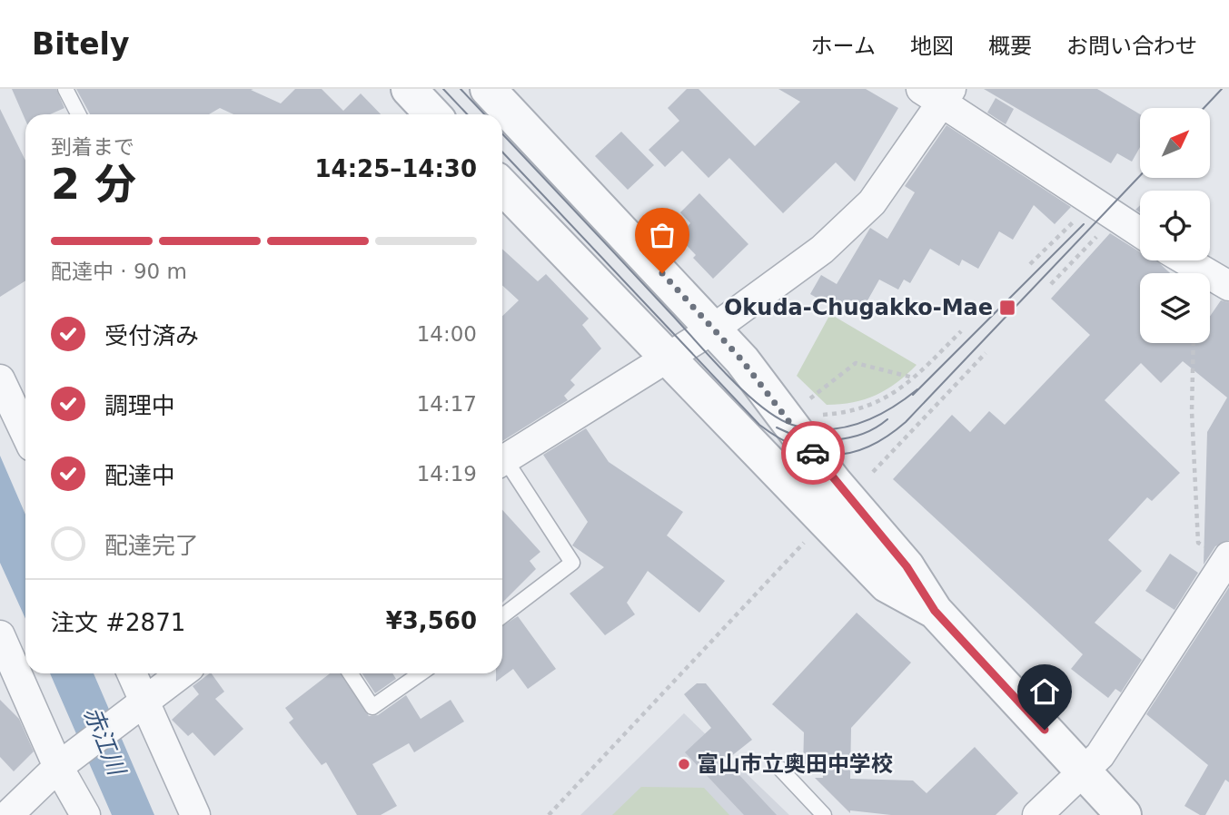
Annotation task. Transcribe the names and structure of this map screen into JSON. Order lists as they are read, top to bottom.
{
  "water": ["赤江川"],
  "places": {
    "transit": ["Okuda-Chugakko-Mae"],
    "other": ["富山市立奥田中学校"]
  },
  "north": "top right",
  "page": {
    "header": "Bitely",
    "nav": [
      "ホーム",
      "地図",
      "概要",
      "お問い合わせ"
    ],
    "heading": ["2 分", "到着まで", "14:25–14:30"],
    "panel": ["注文 #2871", "¥3,560"],
    "bar": "配達中 · 90 m",
    "list": [
      ["受付済み", "14:00"],
      ["調理中", "14:17"],
      ["配達中", "14:19"],
      "配達完了"
    ]
  }
}
